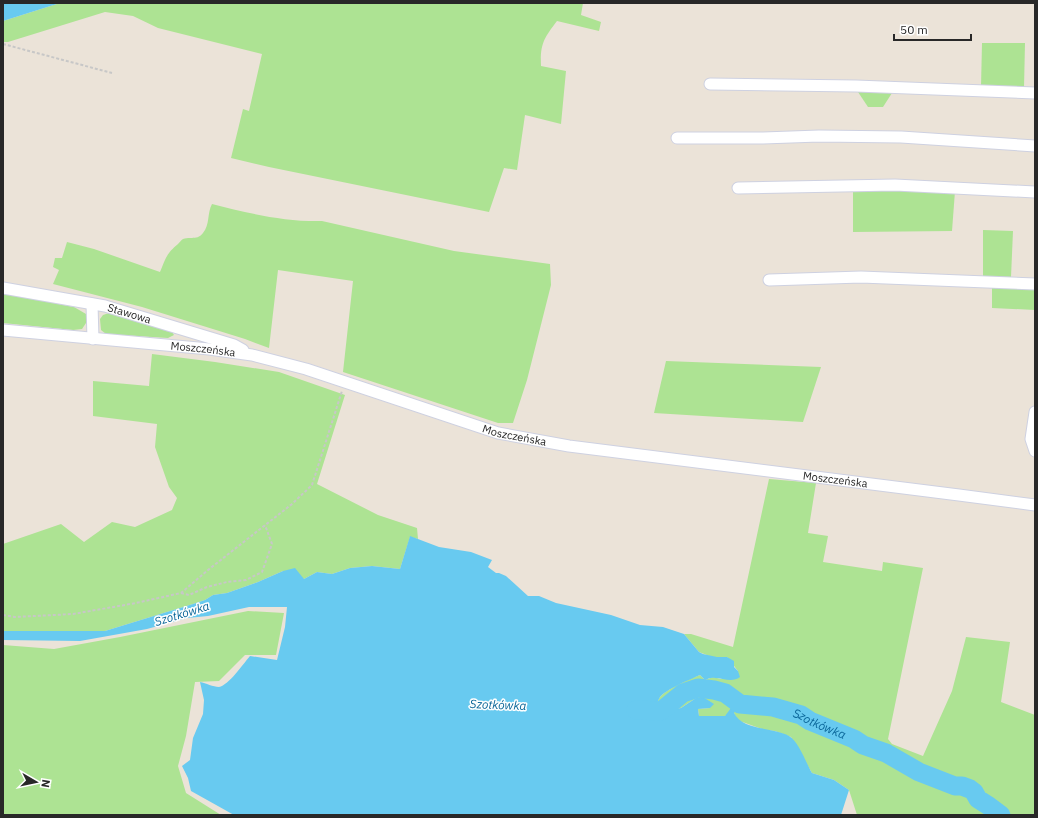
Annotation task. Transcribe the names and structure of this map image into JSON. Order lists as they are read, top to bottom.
{
  "streets": {
    "street": ["Stawowa", "Moszczeńska"]
  },
  "crossings": [
    ["Stawowa", "Moszczeńska"]
  ],
  "water": ["Szotkówka"],
  "scale_bar": "50 m",
  "north": "right"
}
